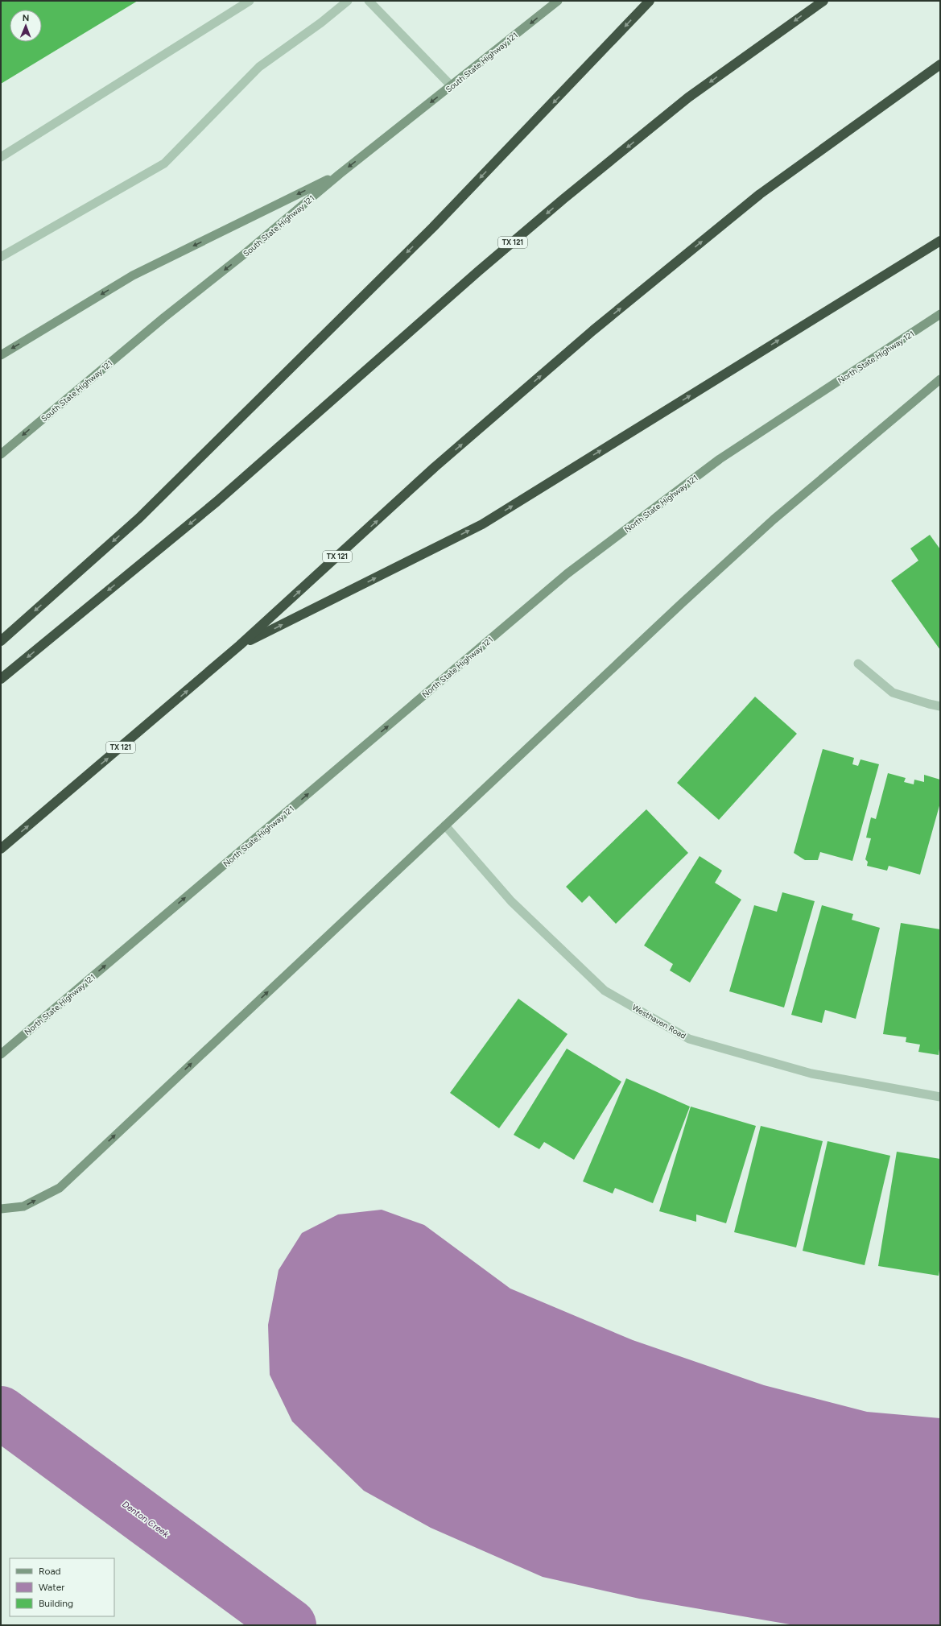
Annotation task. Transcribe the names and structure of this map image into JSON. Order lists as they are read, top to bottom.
{
  "streets": {
    "highway": ["TX 121"],
    "main road": ["South State Highway 121", "North State Highway 121"],
    "street": ["Westhaven Road"]
  },
  "one_way": ["North State Highway 121"],
  "water": ["Denton Creek"],
  "legend": ["Road", "Water", "Building"],
  "north": "top"
}
